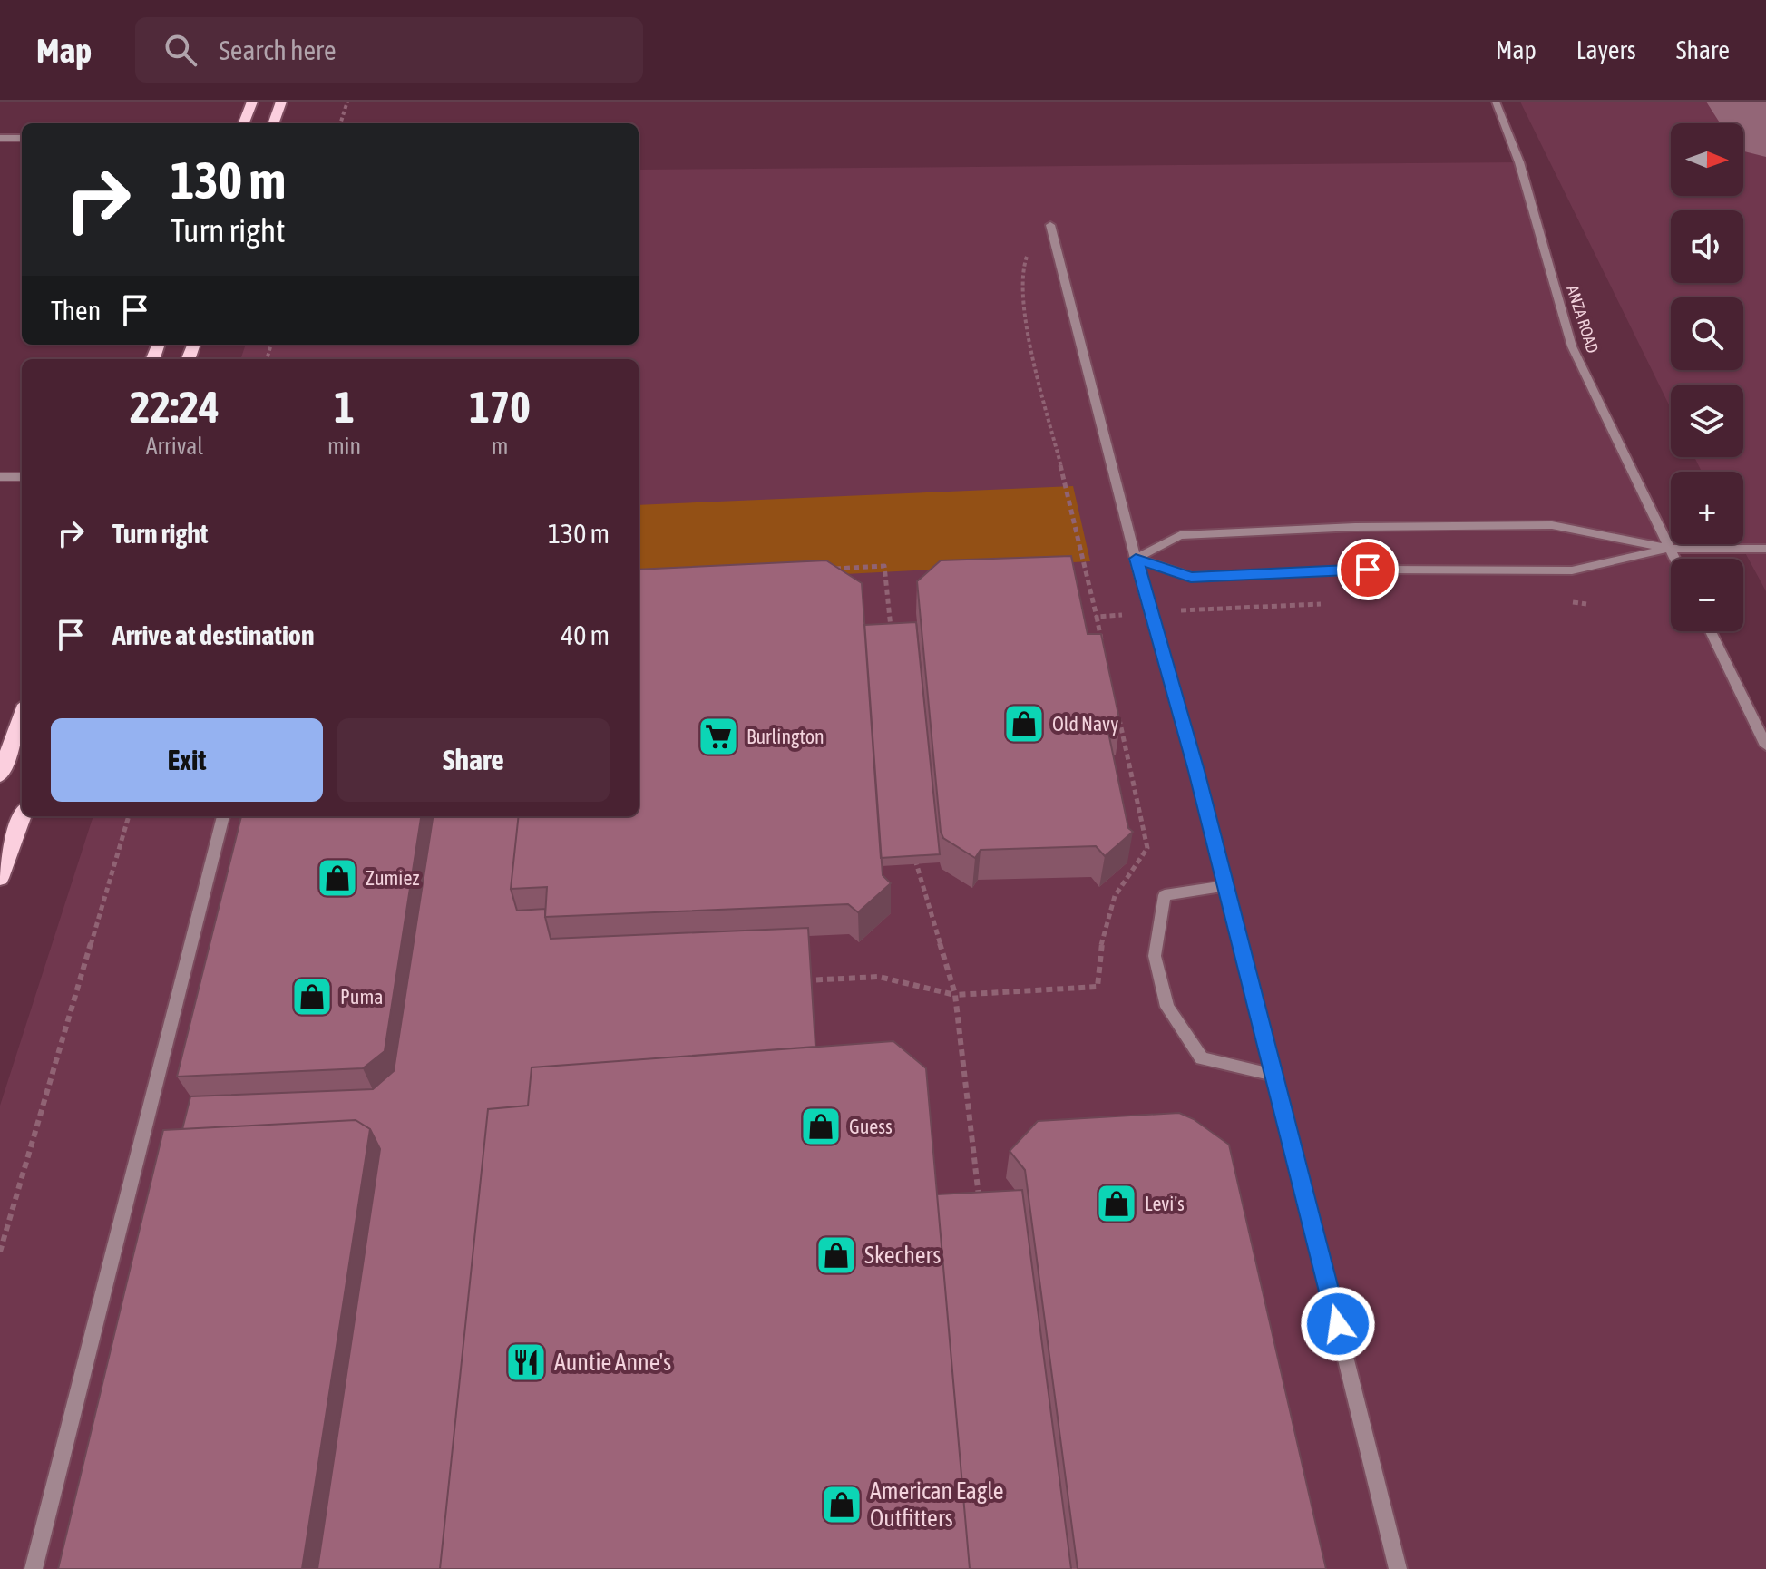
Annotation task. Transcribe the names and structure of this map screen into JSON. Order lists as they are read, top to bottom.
{
  "streets": {
    "street": ["ANZA ROAD"]
  },
  "places": {
    "shop": [
      "Old Navy",
      "Zumiez",
      "Puma",
      "Guess",
      "Levi's",
      "Skechers",
      "American Eagle Outfitters"
    ],
    "supermarket": ["Burlington"],
    "restaurant": ["Auntie Anne's"]
  },
  "north": "right",
  "page": {
    "header": "Map",
    "search": "Search here",
    "nav": ["Map", "Layers", "Share"],
    "map_buttons": ["+", "−"],
    "turn": ["130 m", "Turn right"],
    "then": "Then",
    "eta": [
      "22:24",
      "Arrival",
      "1",
      "min",
      "170",
      "m"
    ],
    "list": [
      {
        "name": "Turn right",
        "value": "130 m"
      },
      {
        "name": "Arrive at destination",
        "value": "40 m"
      }
    ],
    "buttons": ["Exit", "Share"]
  }
}
